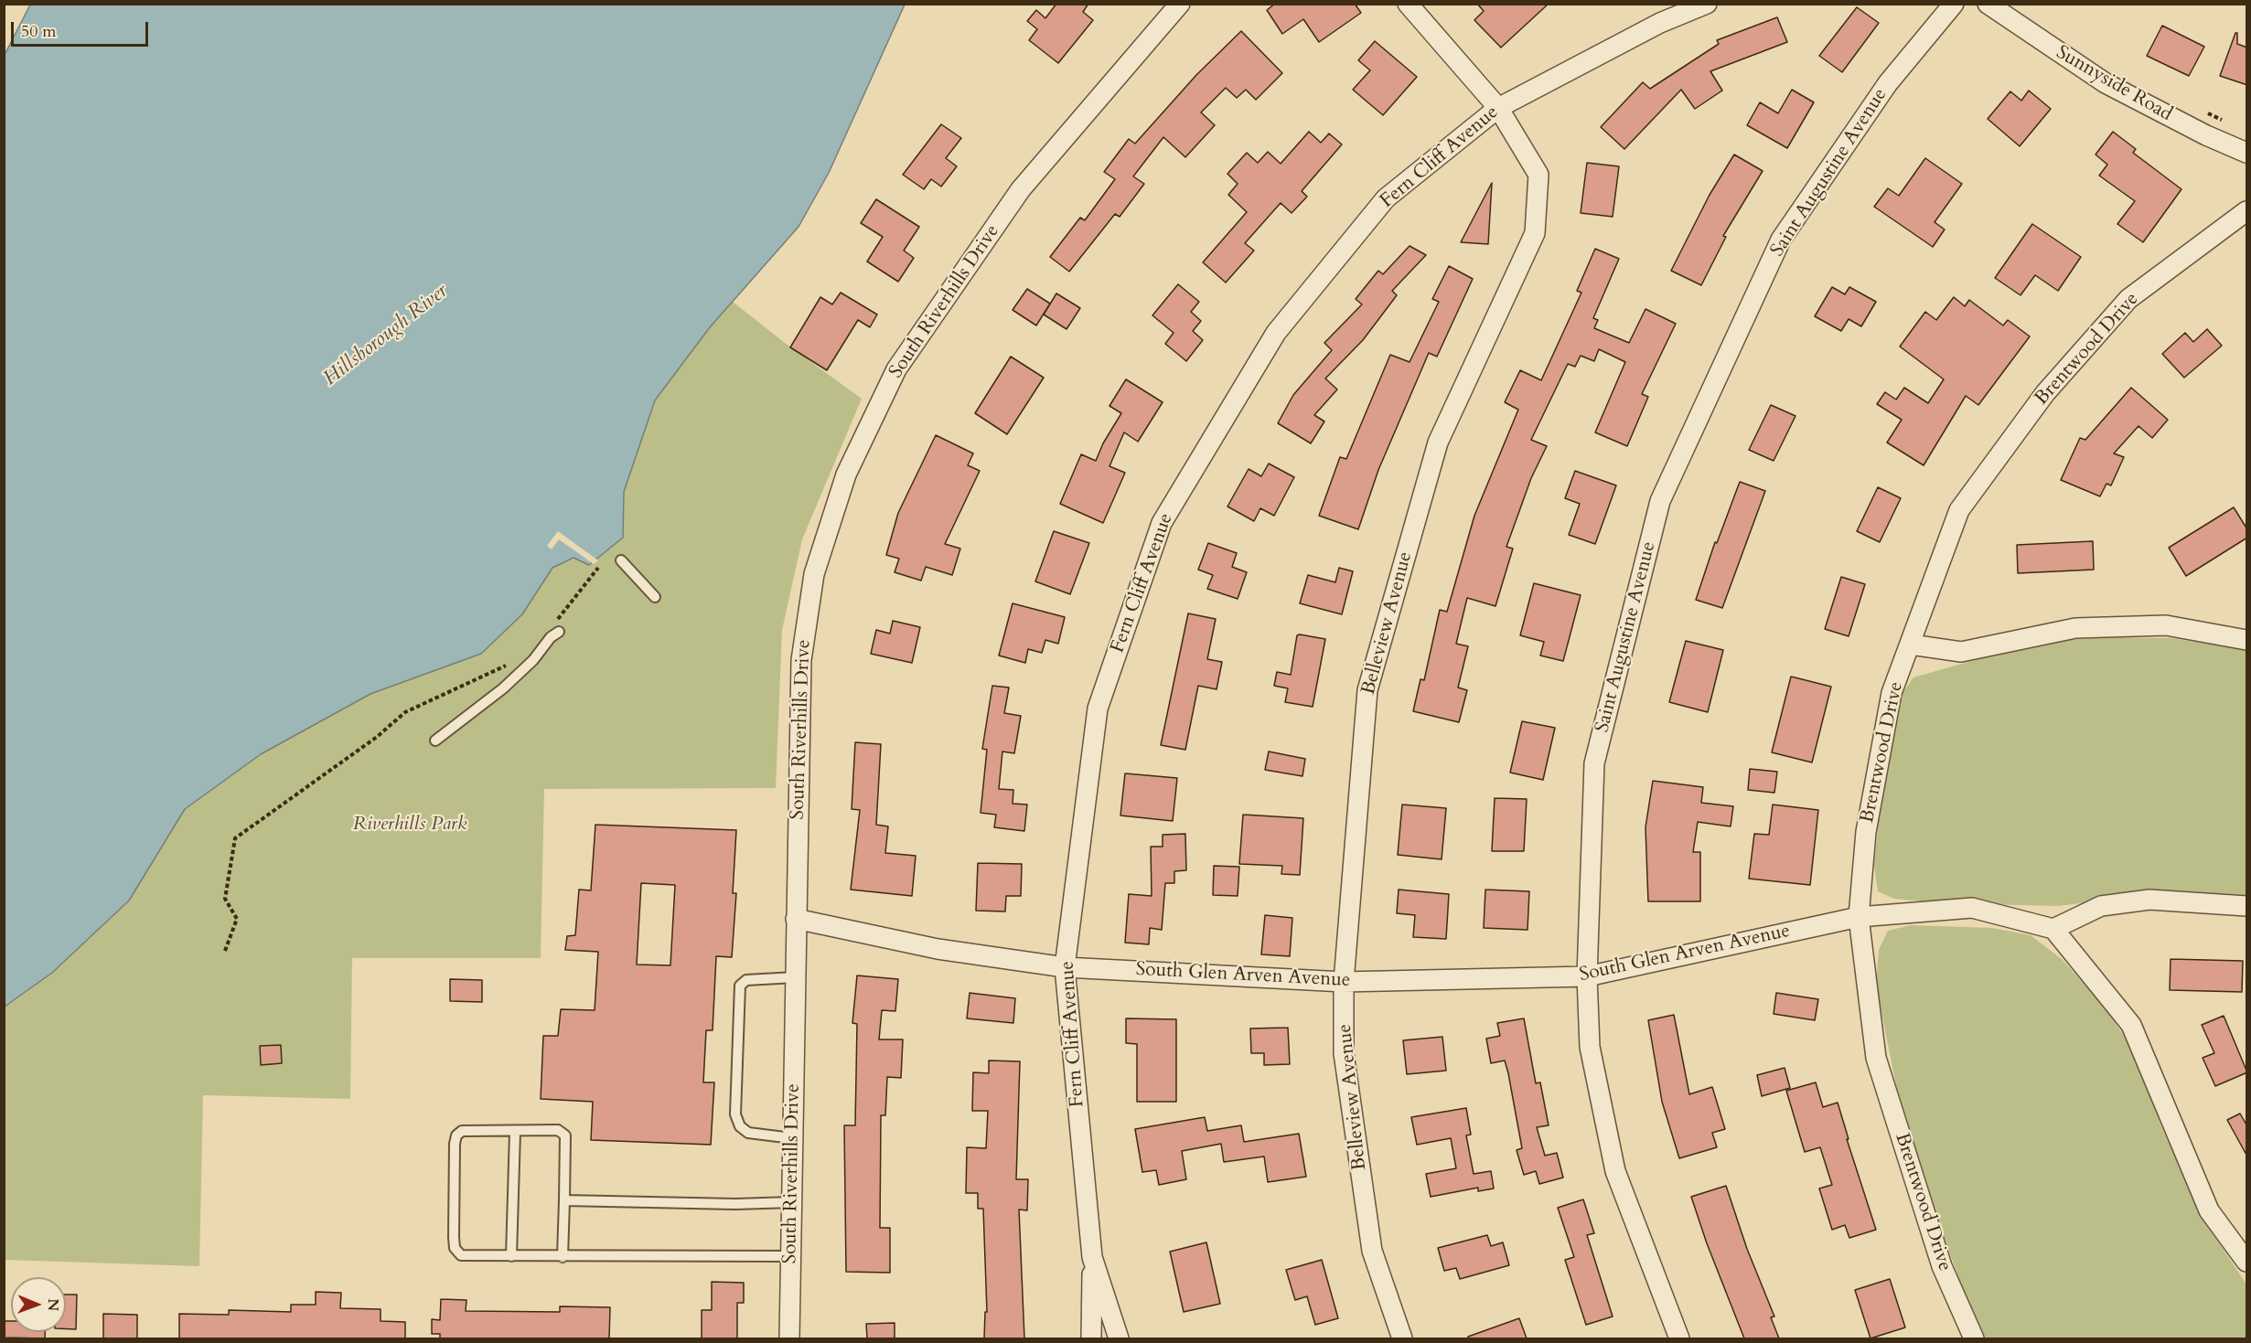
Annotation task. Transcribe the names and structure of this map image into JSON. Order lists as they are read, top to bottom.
{
  "streets": {
    "street": [
      "Sunnyside Road",
      "Fern Cliff Avenue",
      "Saint Augustine Avenue",
      "South Riverhills Drive",
      "Brentwood Drive",
      "Belleview Avenue",
      "South Glen Arven Avenue"
    ]
  },
  "crossings": [
    ["Fern Cliff Avenue", "Belleview Avenue"],
    ["Fern Cliff Avenue", "South Glen Arven Avenue"],
    ["Saint Augustine Avenue", "South Glen Arven Avenue"],
    ["South Riverhills Drive", "South Glen Arven Avenue"],
    ["Brentwood Drive", "South Glen Arven Avenue"],
    ["Belleview Avenue", "South Glen Arven Avenue"]
  ],
  "water": ["Hillsborough River"],
  "parks": ["Riverhills Park"],
  "scale_bar": "50 m",
  "north": "right"
}
